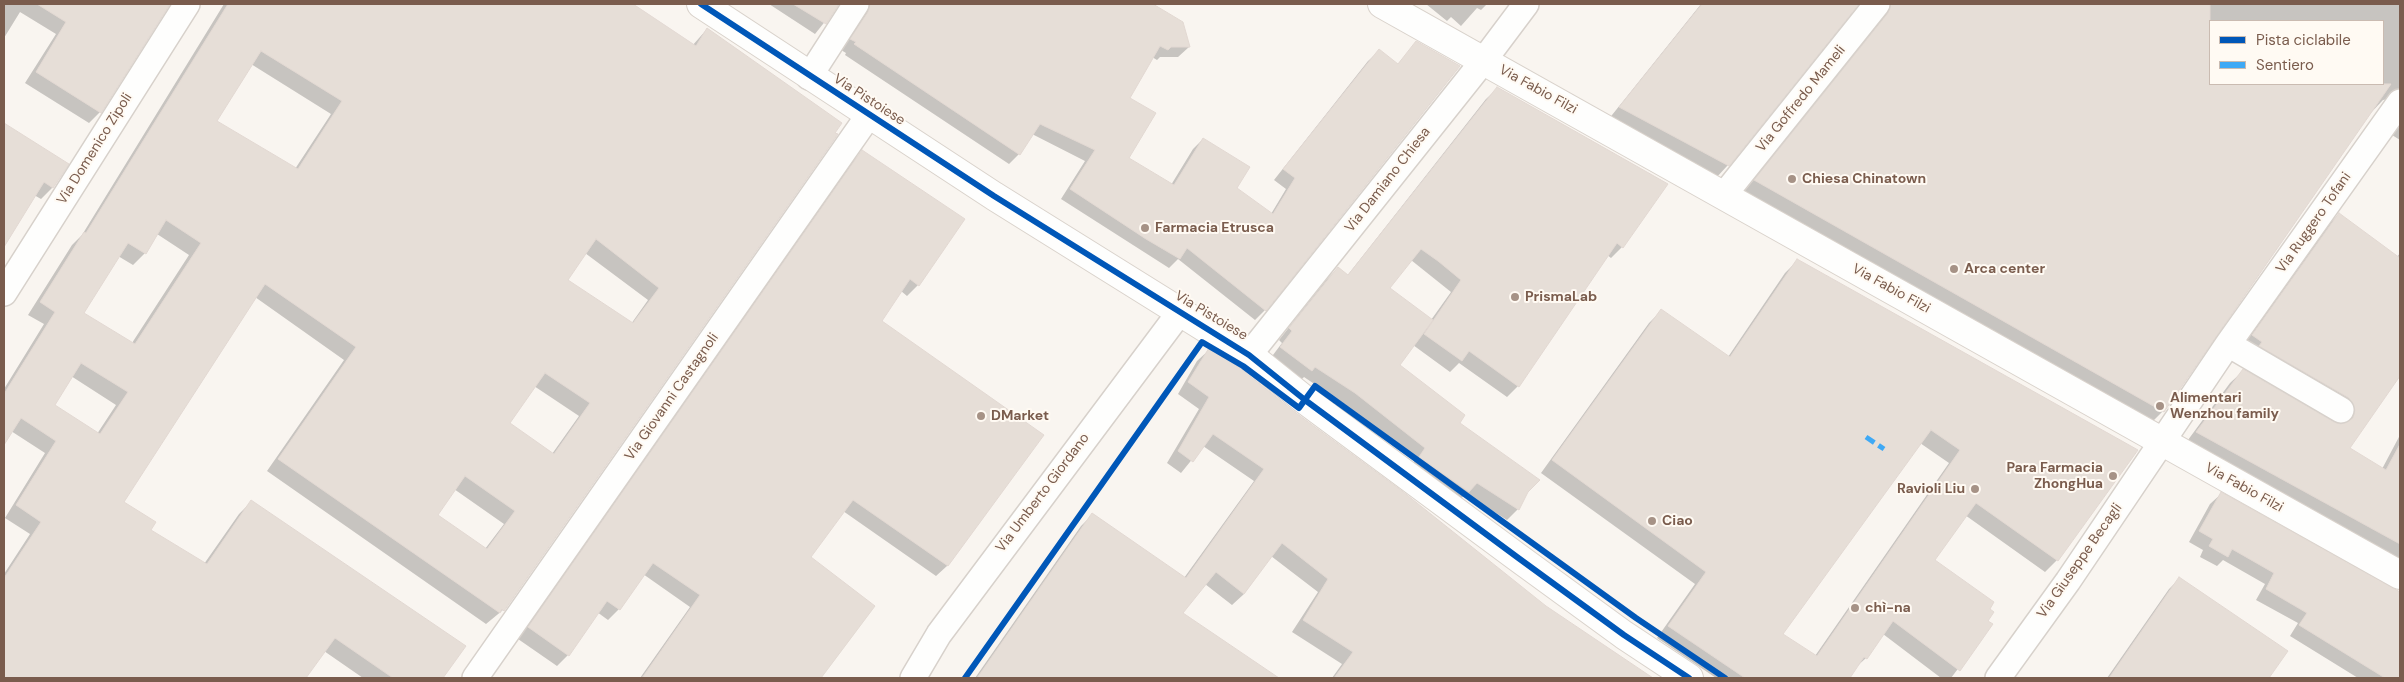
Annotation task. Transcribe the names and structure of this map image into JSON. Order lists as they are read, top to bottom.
{
  "streets": {
    "street": [
      "Via Fabio Filzi",
      "Via Goffredo Mameli",
      "Via Pistoiese",
      "Via Domenico Zipoli",
      "Via Damiano Chiesa",
      "Via Ruggero Tofani",
      "Via Giovanni Castagnoli",
      "Via Umberto Giordano",
      "Via Giuseppe Becagli"
    ]
  },
  "crossings": [
    ["Via Fabio Filzi", "Via Goffredo Mameli"],
    ["Via Fabio Filzi", "Via Damiano Chiesa"],
    ["Via Fabio Filzi", "Via Ruggero Tofani"],
    ["Via Fabio Filzi", "Via Giuseppe Becagli"],
    ["Via Pistoiese", "Via Damiano Chiesa"],
    ["Via Pistoiese", "Via Giovanni Castagnoli"],
    ["Via Pistoiese", "Via Umberto Giordano"],
    ["Via Ruggero Tofani", "Via Giuseppe Becagli"]
  ],
  "places": [
    "Chiesa Chinatown",
    "Farmacia Etrusca",
    "Arca center",
    "PrismaLab",
    "Alimentari Wenzhou family",
    "DMarket",
    "Para Farmacia ZhongHua",
    "Ravioli Liu",
    "Ciao",
    "chì-na"
  ],
  "legend": ["Pista ciclabile", "Sentiero"]
}
